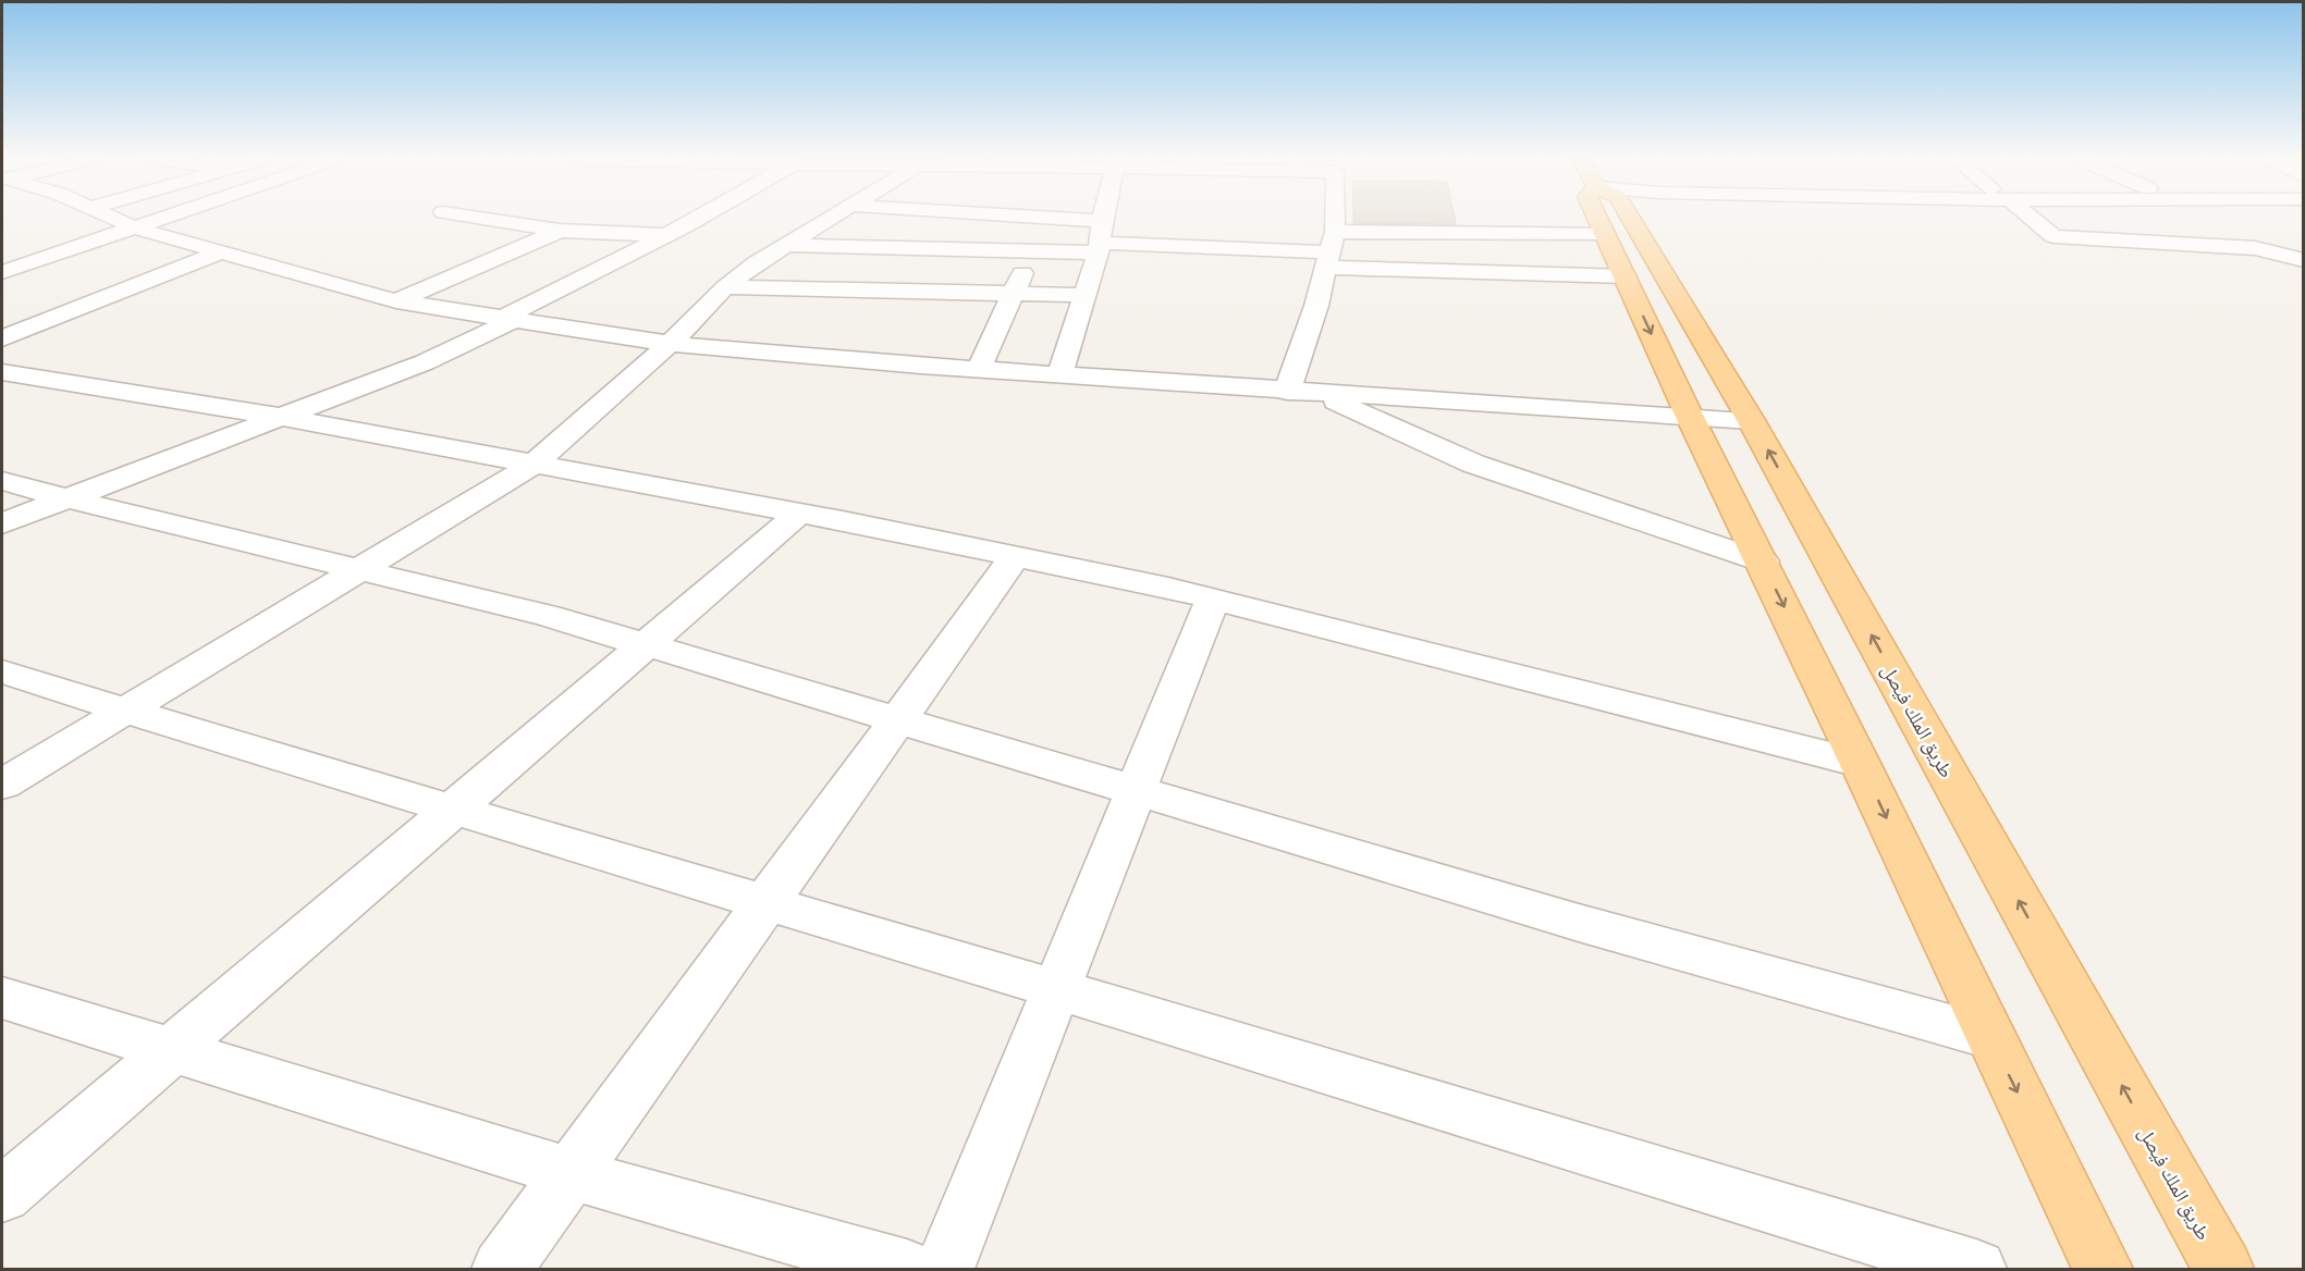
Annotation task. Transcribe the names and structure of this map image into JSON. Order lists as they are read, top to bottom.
{
  "streets": {
    "main road": ["طريق الملك فيصل"]
  }
}
